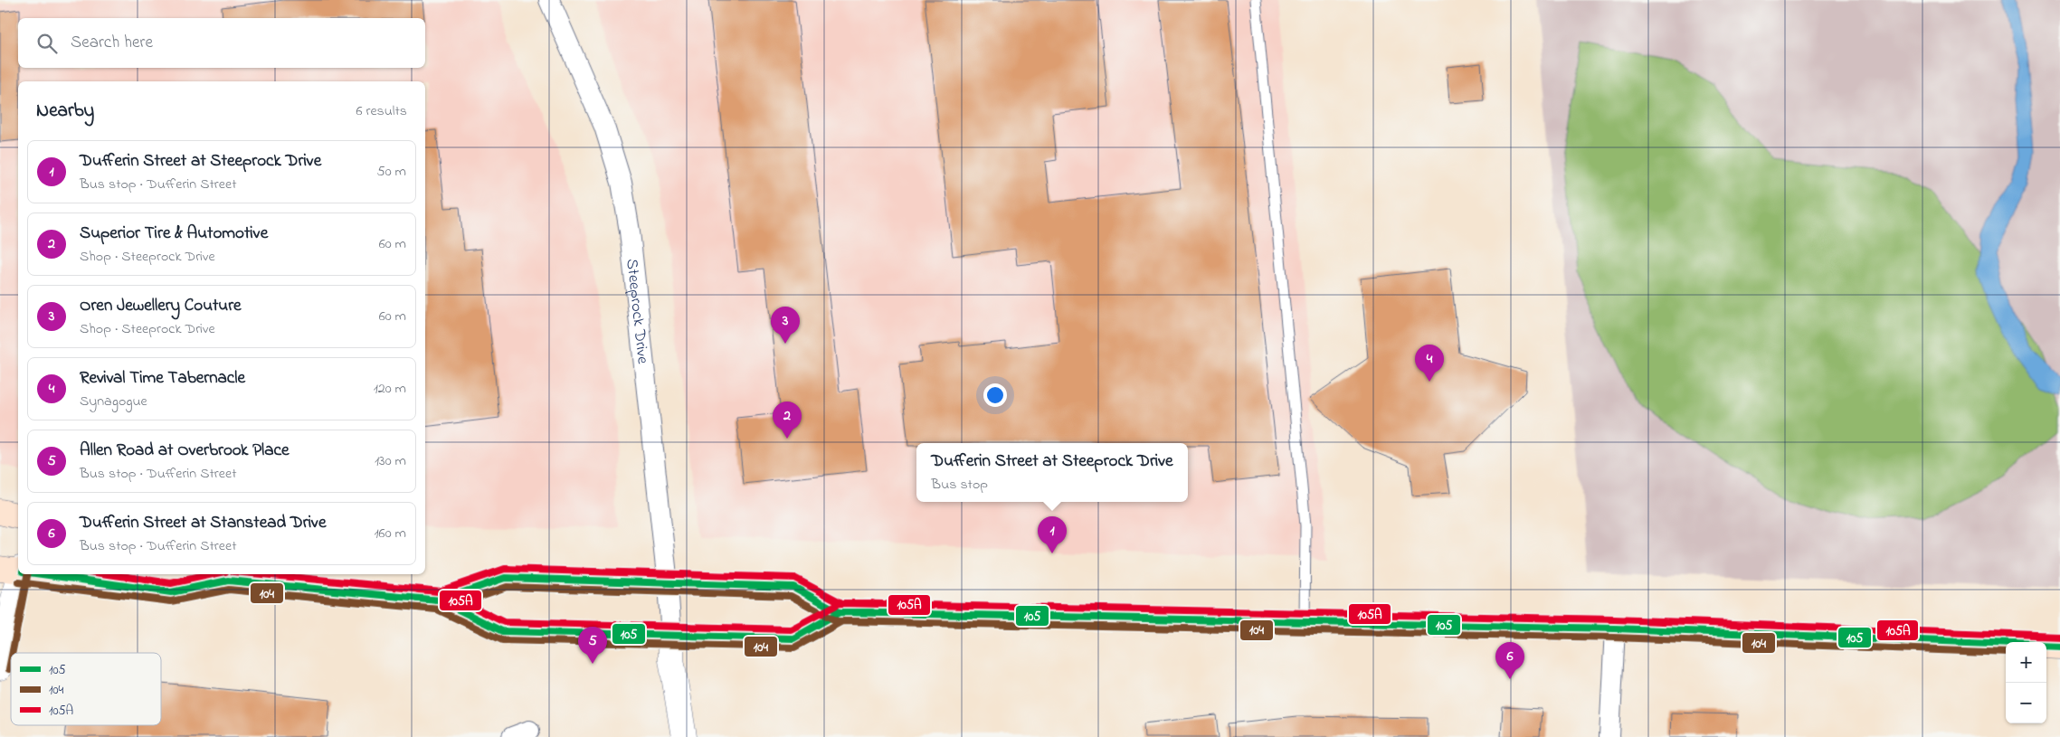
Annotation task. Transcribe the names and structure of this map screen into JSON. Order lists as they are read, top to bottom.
{
  "streets": {
    "street": ["Steeprock Drive"]
  },
  "lines": ["transit line 105A", "transit line 105", "transit line 104"],
  "legend": ["105", "104", "105A"],
  "page": {
    "search": "Search here",
    "heading": ["Nearby", "6 results"],
    "list": [
      {
        "mark": "1",
        "name": "Dufferin Street at Steeprock Drive",
        "note": "Bus stop · Dufferin Street",
        "value": "50 m"
      },
      {
        "mark": "2",
        "name": "Superior Tire & Automotive",
        "note": "Shop · Steeprock Drive",
        "value": "60 m"
      },
      {
        "mark": "3",
        "name": "Oren Jewellery Couture",
        "note": "Shop · Steeprock Drive",
        "value": "60 m"
      },
      {
        "mark": "4",
        "name": "Revival Time Tabernacle",
        "note": "Synagogue",
        "value": "120 m"
      },
      {
        "mark": "5",
        "name": "Allen Road at Overbrook Place",
        "note": "Bus stop · Dufferin Street",
        "value": "130 m"
      },
      {
        "mark": "6",
        "name": "Dufferin Street at Stanstead Drive",
        "note": "Bus stop · Dufferin Street",
        "value": "160 m"
      }
    ],
    "pins": [
      "3",
      "4",
      "2",
      "1",
      "5",
      "6"
    ],
    "popup": ["Dufferin Street at Steeprock Drive", "Bus stop"],
    "map_buttons": ["+", "−"]
  }
}
